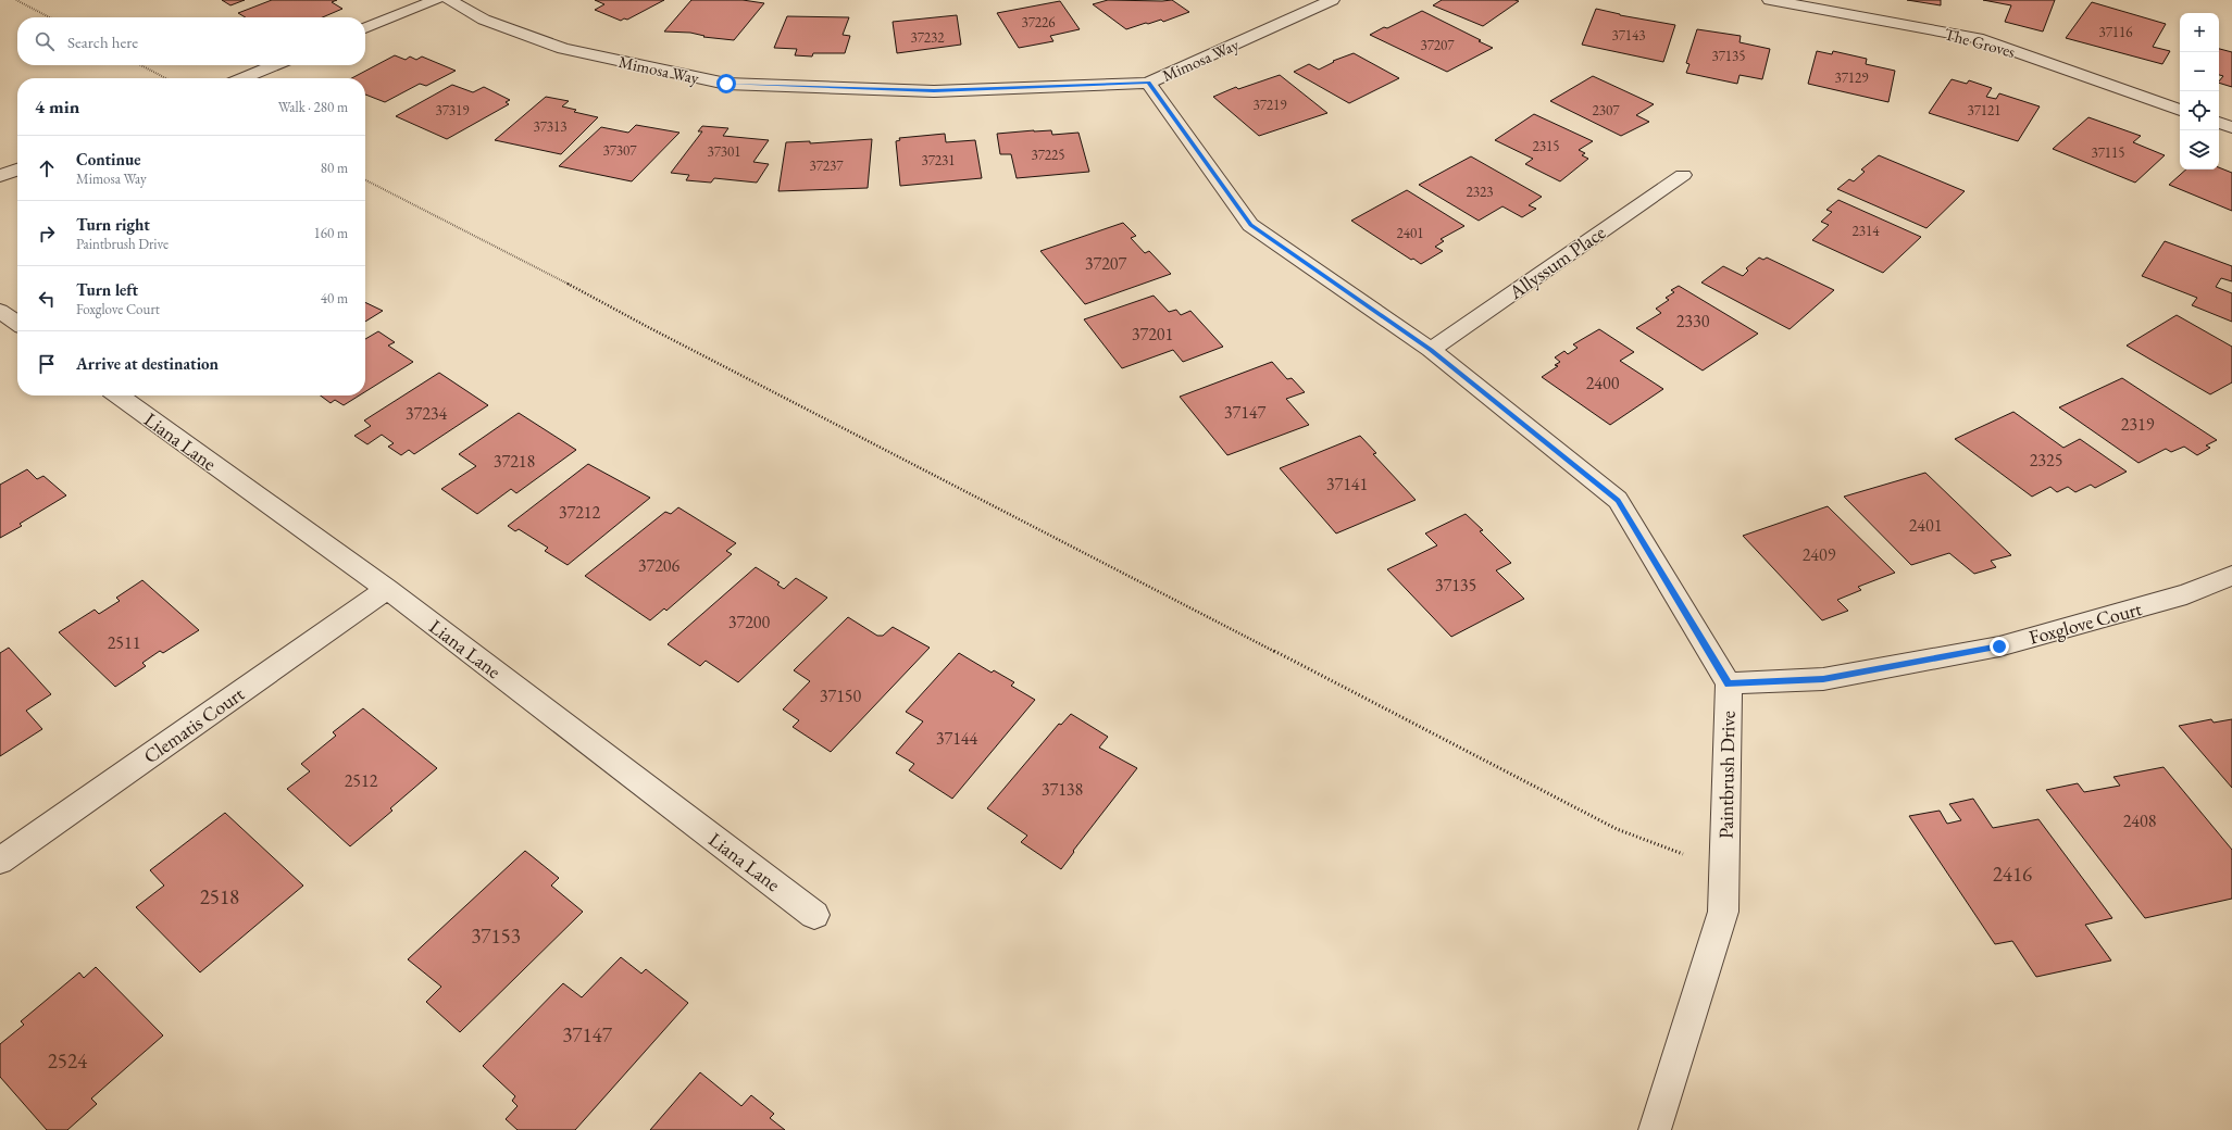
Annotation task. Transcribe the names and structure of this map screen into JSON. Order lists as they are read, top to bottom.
{
  "streets": {
    "street": [
      "The Groves",
      "Mimosa Way",
      "Allyssum Place",
      "Liana Lane",
      "Foxglove Court",
      "Clematis Court",
      "Paintbrush Drive"
    ]
  },
  "crossings": [
    ["Mimosa Way", "Paintbrush Drive"],
    ["Allyssum Place", "Paintbrush Drive"],
    ["Liana Lane", "Clematis Court"],
    ["Foxglove Court", "Paintbrush Drive"]
  ],
  "house_numbers": [
    "37226",
    "37116",
    "37143",
    "37232",
    "37207",
    "37135",
    "37129",
    "37219",
    "37319",
    "2307",
    "37121",
    "37313",
    "2315",
    "37307",
    "37301",
    "37115",
    "37225",
    "37231",
    "37237",
    "2323",
    "2314",
    "2401",
    "37207",
    "2330",
    "37201",
    "2400",
    "37147",
    "37234",
    "2319",
    "2325",
    "37218",
    "37141",
    "37212",
    "2401",
    "2409",
    "37206",
    "37135",
    "37200",
    "2511",
    "37150",
    "37144",
    "2512",
    "37138",
    "2408",
    "2416",
    "2518",
    "37153",
    "37147",
    "2524"
  ],
  "page": {
    "map_buttons": ["+", "−"],
    "search": "Search here",
    "heading": ["4 min", "Walk · 280 m"],
    "list": [
      ["Continue", "Mimosa Way", "80 m"],
      ["Turn right", "Paintbrush Drive", "160 m"],
      ["Turn left", "Foxglove Court", "40 m"],
      "Arrive at destination"
    ]
  }
}
